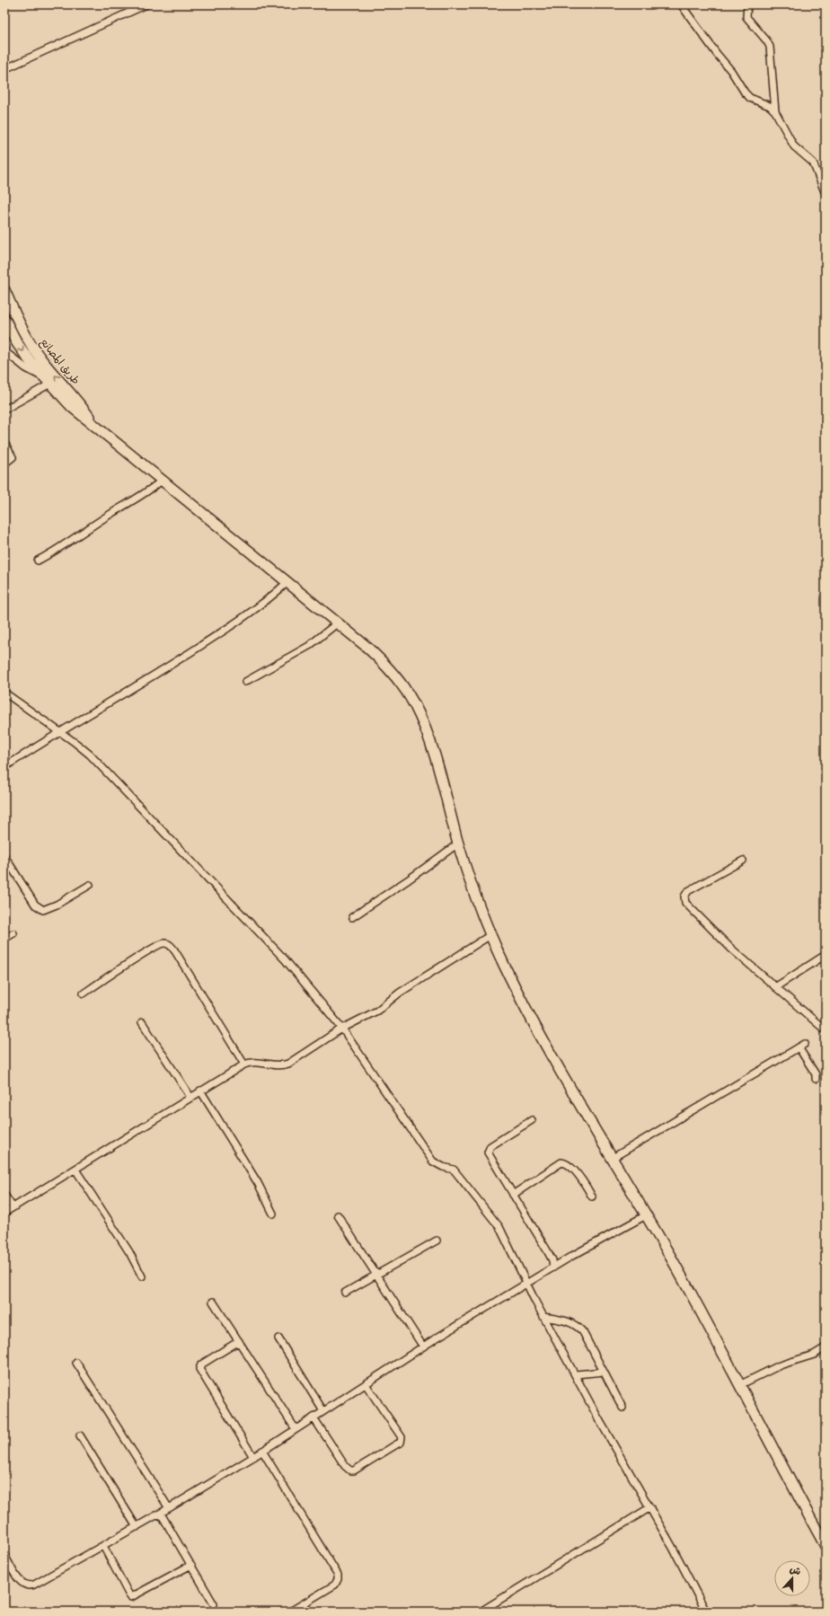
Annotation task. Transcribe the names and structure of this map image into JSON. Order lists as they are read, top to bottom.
{
  "streets": {
    "main road": ["طريق المصانع"]
  },
  "north": "top"
}
